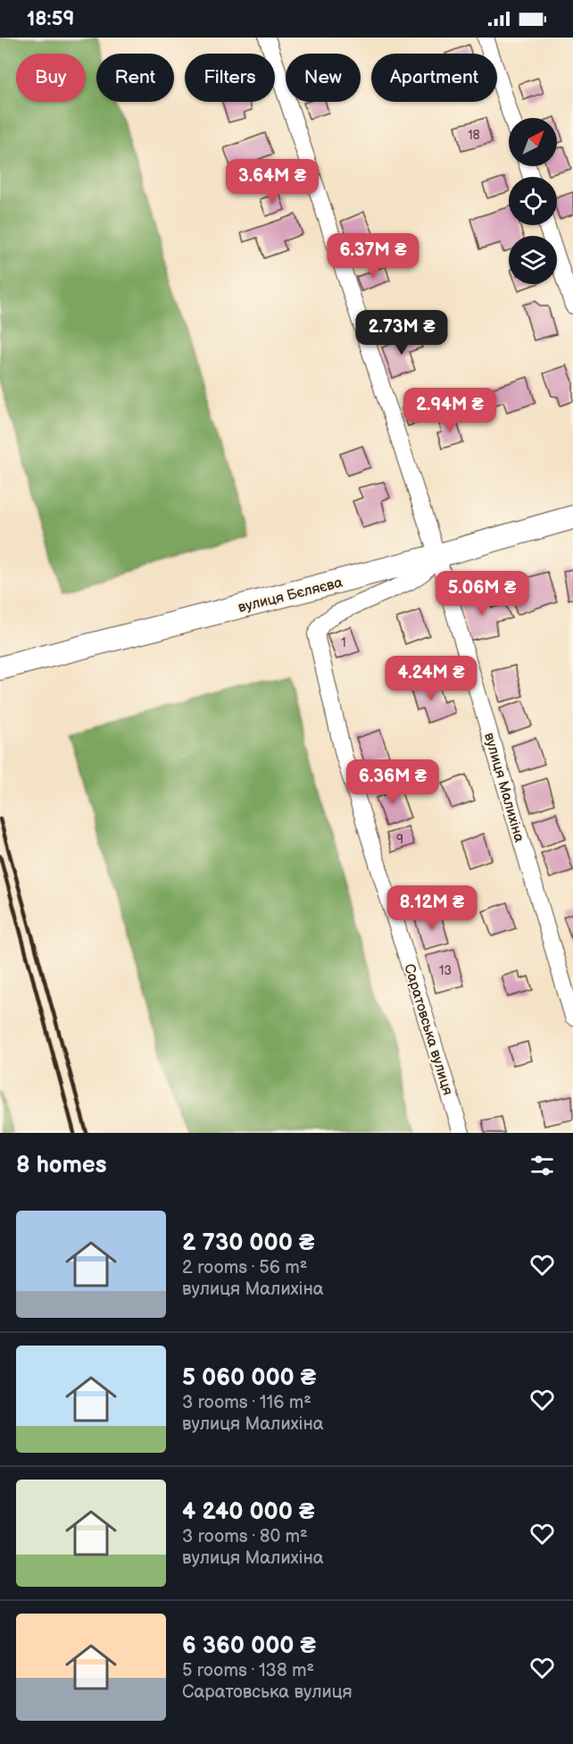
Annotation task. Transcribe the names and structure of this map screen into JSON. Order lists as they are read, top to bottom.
{
  "streets": {
    "street": ["вулиця Бєляєва", "вулиця Малихіна", "Саратовська вулиця"]
  },
  "crossings": [
    ["вулиця Бєляєва", "вулиця Малихіна"],
    ["вулиця Бєляєва", "Саратовська вулиця"],
    ["вулиця Малихіна", "Саратовська вулиця"]
  ],
  "house_numbers": [
    "18",
    "1",
    "9",
    "13"
  ],
  "north": "top right",
  "page": {
    "status": "18:59",
    "chip": [
      "Buy",
      "Rent",
      "Filters",
      "New",
      "Apartment"
    ],
    "price": [
      "3.64M ₴",
      "6.37M ₴",
      "2.73M ₴",
      "2.94M ₴",
      "5.06M ₴",
      "4.24M ₴",
      "6.36M ₴",
      "8.12M ₴"
    ],
    "heading": "8 homes",
    "list": [
      {
        "name": "2 730 000 ₴",
        "note": "2 rooms · 56 m² · вулиця Малихіна"
      },
      {
        "name": "5 060 000 ₴",
        "note": "3 rooms · 116 m² · вулиця Малихіна"
      },
      {
        "name": "4 240 000 ₴",
        "note": "3 rooms · 80 m² · вулиця Малихіна"
      },
      {
        "name": "6 360 000 ₴",
        "note": "5 rooms · 138 m² · Саратовська вулиця"
      }
    ]
  }
}
